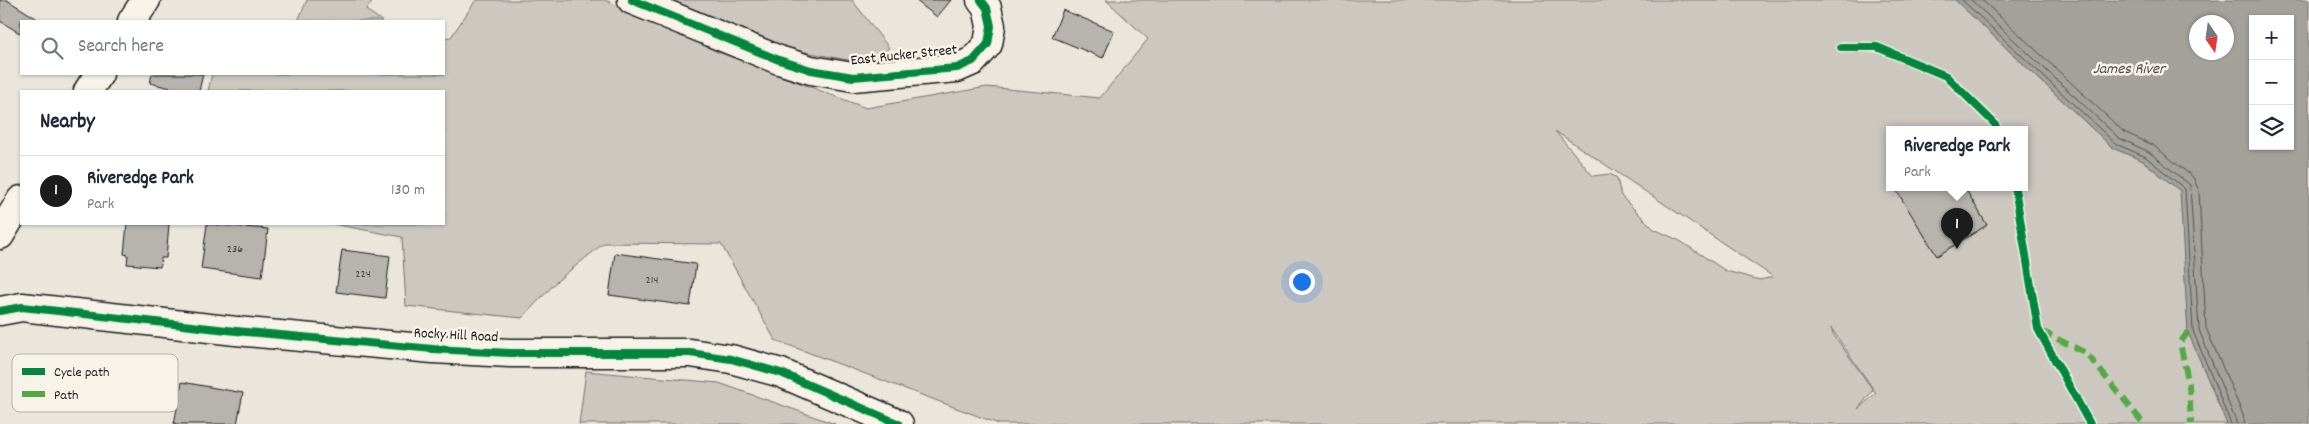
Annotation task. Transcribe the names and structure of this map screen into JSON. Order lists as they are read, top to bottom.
{
  "streets": {
    "street": ["East Rucker Street", "Rocky Hill Road"]
  },
  "water": ["James River"],
  "house_numbers": ["236", "224", "214"],
  "legend": ["Cycle path", "Path"],
  "north": "bottom",
  "page": {
    "map_buttons": ["+", "−"],
    "search": "Search here",
    "heading": "Nearby",
    "popup": ["Riveredge Park", "Park"],
    "list": [
      {
        "mark": "1",
        "name": "Riveredge Park",
        "note": "Park",
        "value": "130 m"
      }
    ],
    "pins": "1"
  }
}
